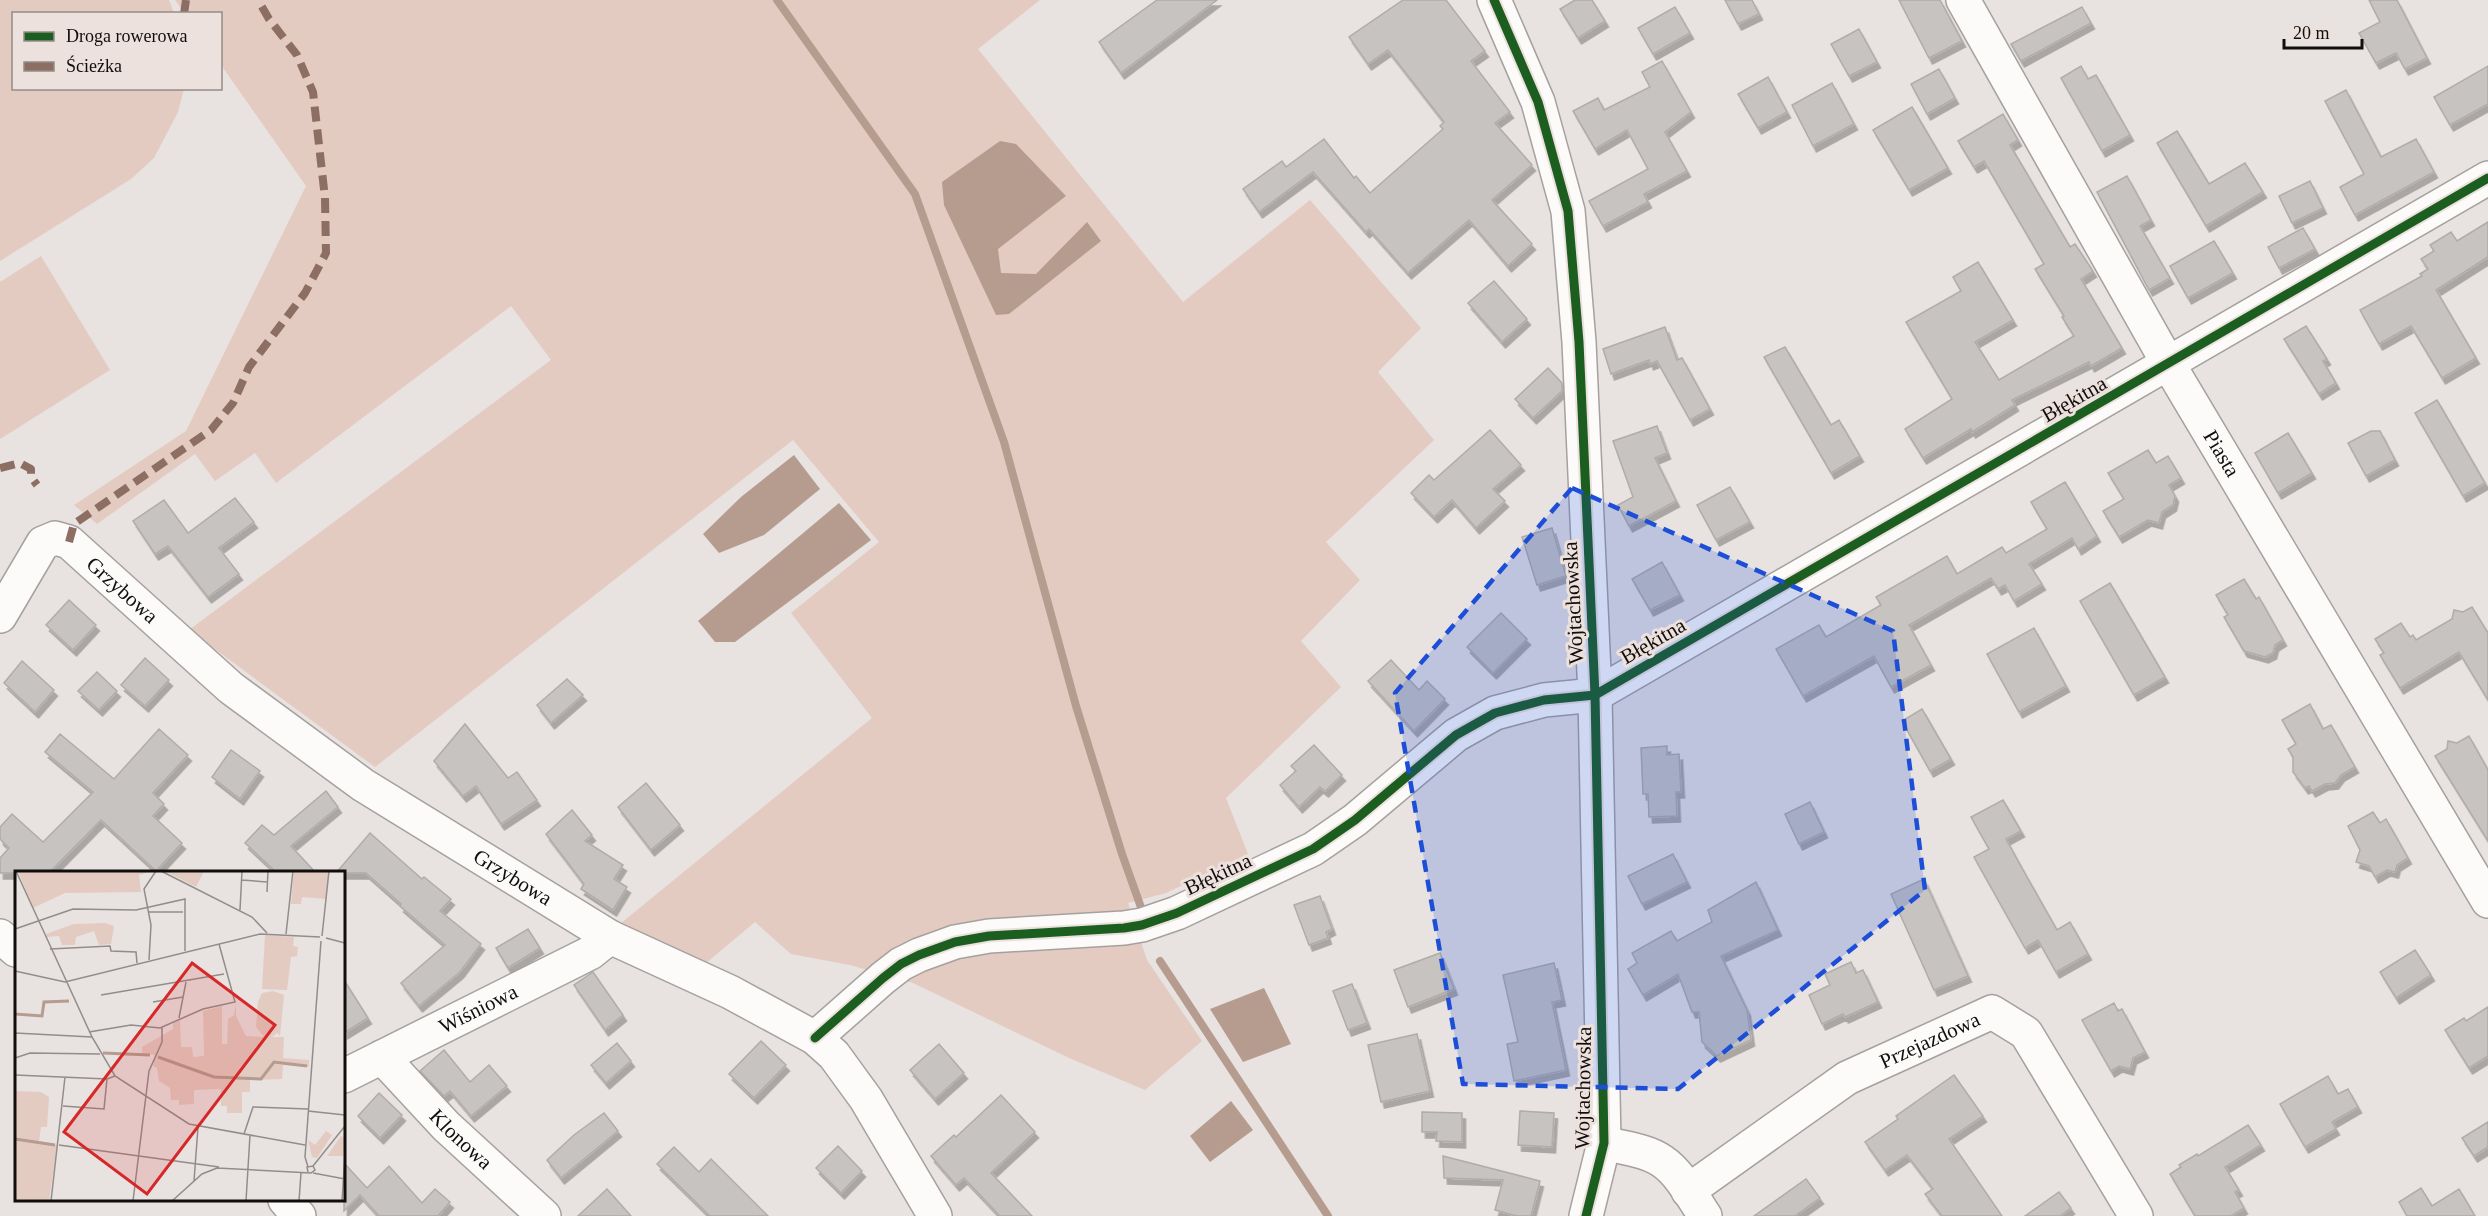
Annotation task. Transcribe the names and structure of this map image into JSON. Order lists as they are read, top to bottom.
{
  "streets": {
    "street": [
      "Błękitna",
      "Piasta",
      "Grzybowa",
      "Wojtachowska",
      "Wiśniowa",
      "Przejazdowa",
      "Klonowa"
    ]
  },
  "crossings": [
    ["Błękitna", "Piasta"],
    ["Błękitna", "Grzybowa"],
    ["Błękitna", "Wojtachowska"],
    ["Grzybowa", "Wiśniowa"],
    ["Wiśniowa", "Klonowa"]
  ],
  "legend": ["Droga rowerowa", "Ścieżka"],
  "scale_bar": "20 m"
}
